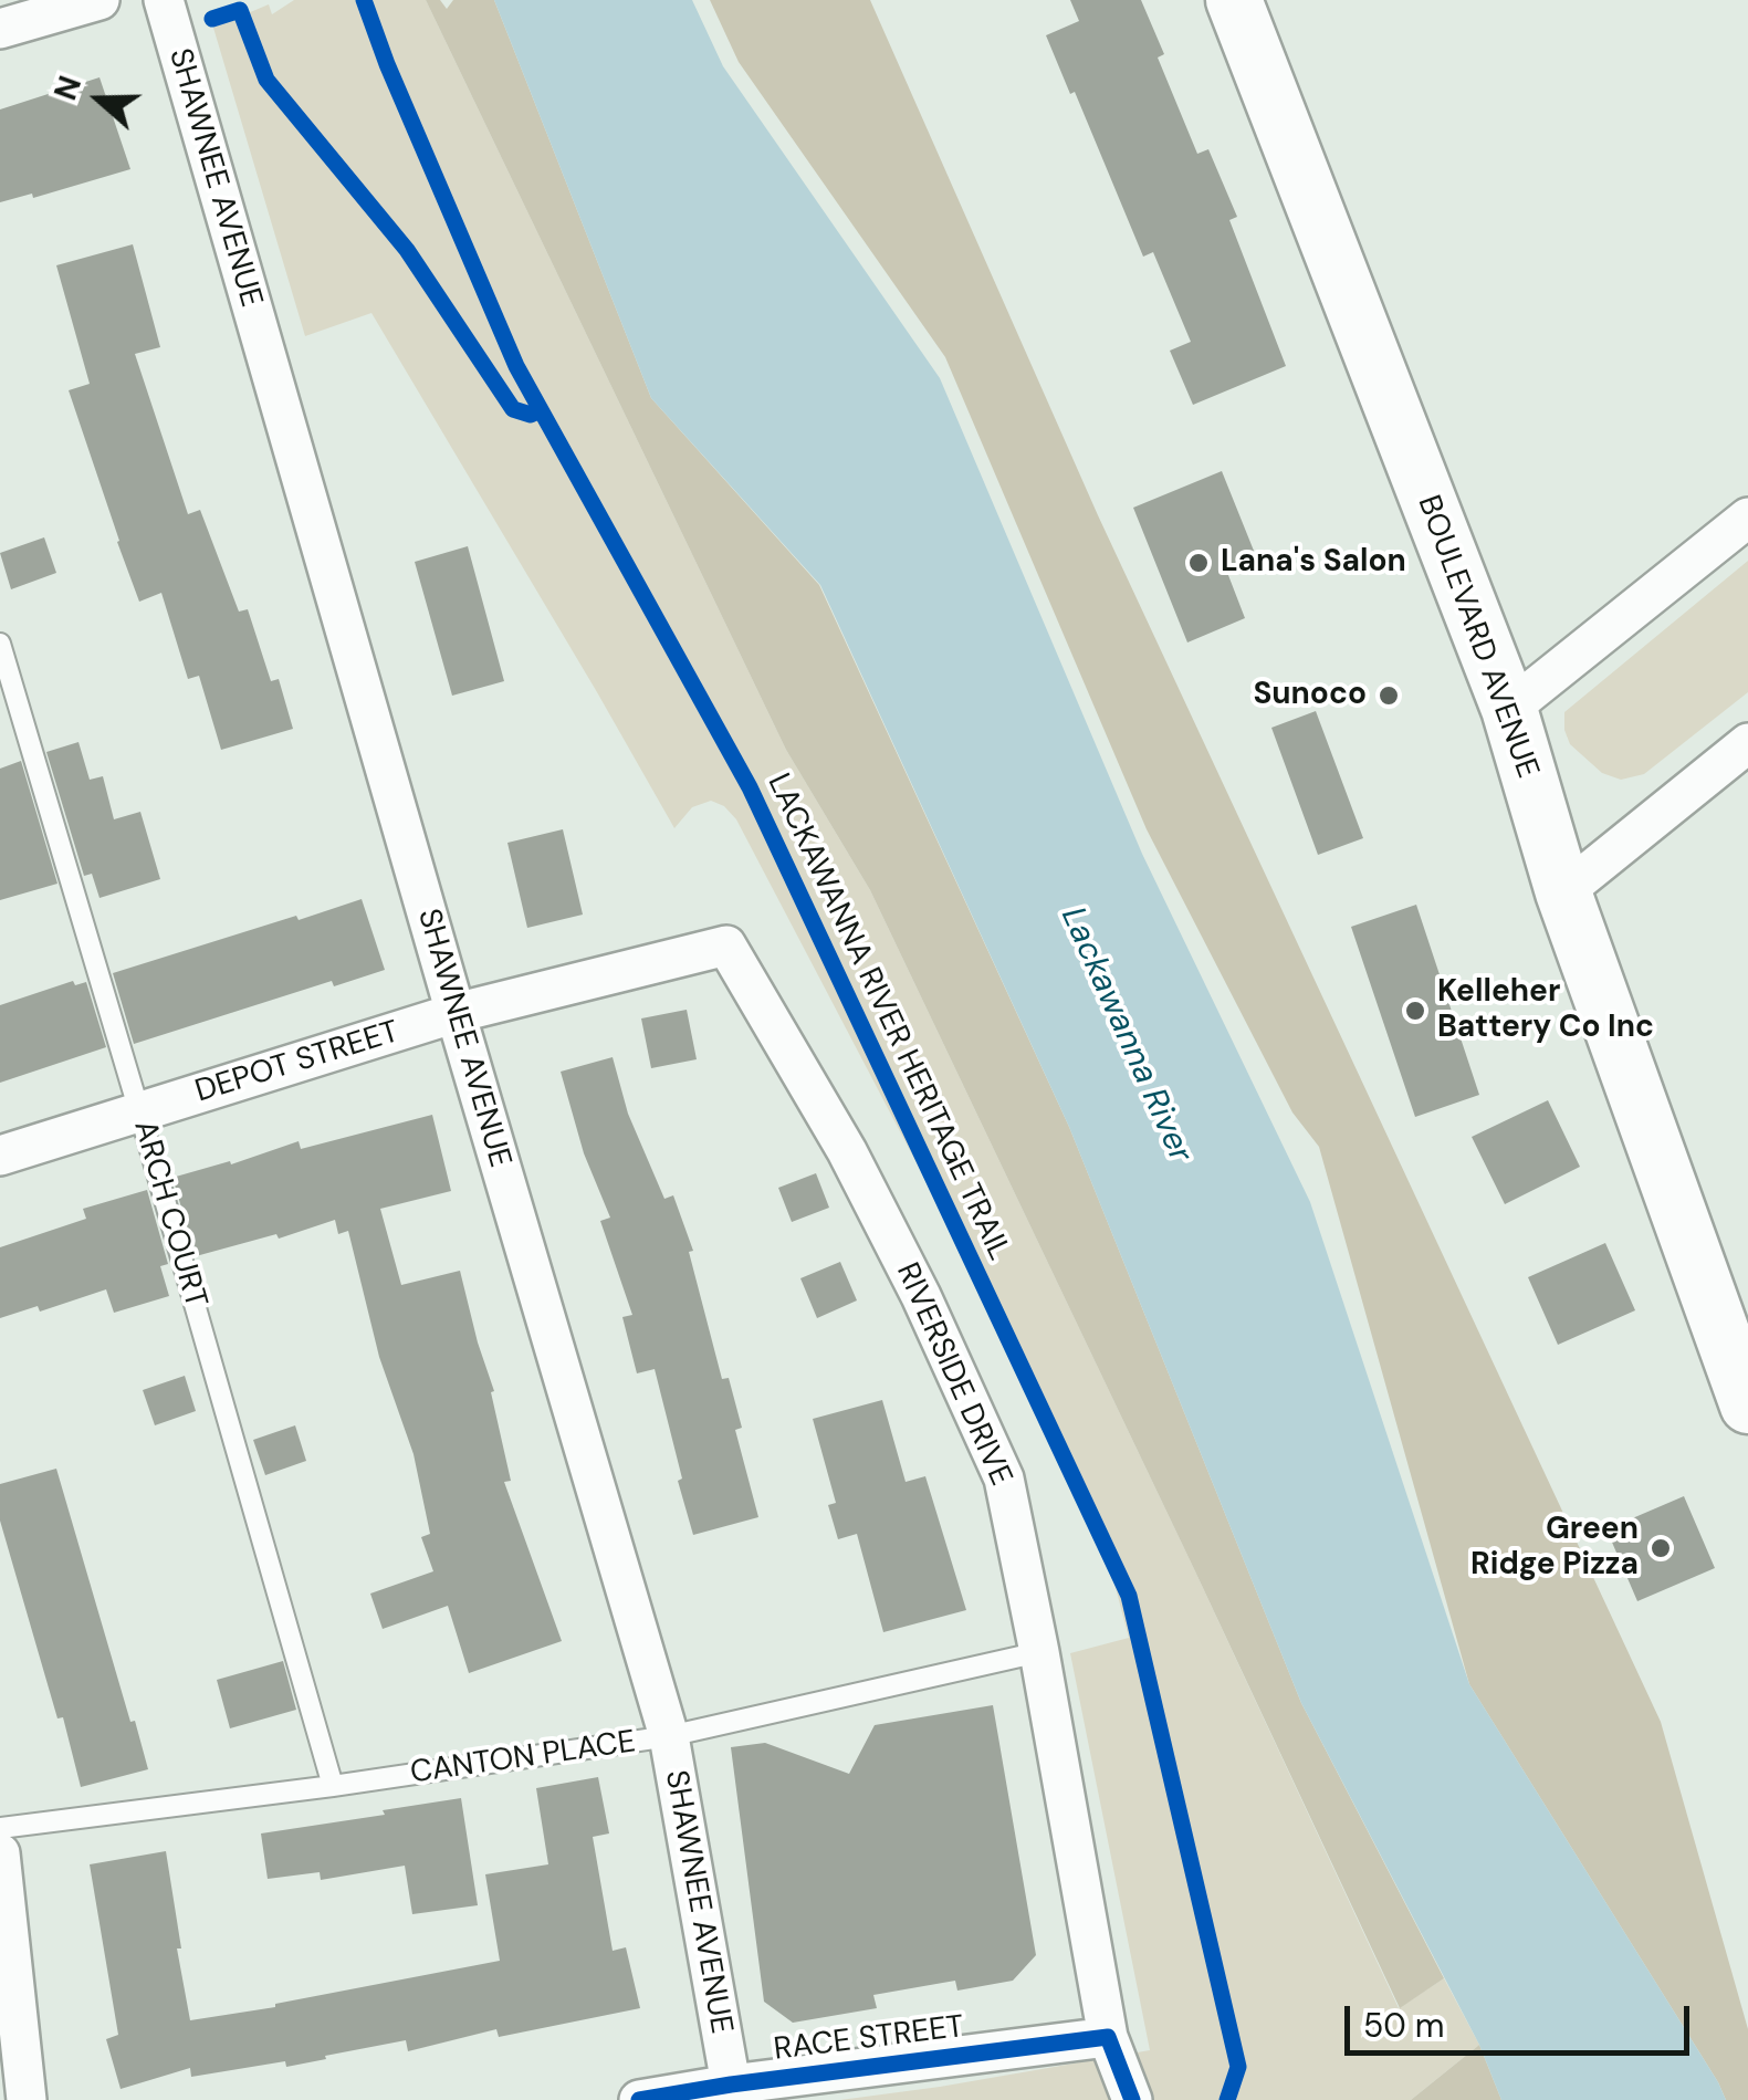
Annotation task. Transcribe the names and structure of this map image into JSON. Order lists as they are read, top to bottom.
{
  "streets": {
    "street": [
      "SHAWNEE AVENUE",
      "BOULEVARD AVENUE",
      "DEPOT STREET",
      "RIVERSIDE DRIVE",
      "RACE STREET"
    ],
    "lane": ["ARCH COURT", "CANTON PLACE"],
    "cycle path": ["LACKAWANNA RIVER HERITAGE TRAIL"]
  },
  "crossings": [
    ["SHAWNEE AVENUE", "DEPOT STREET"],
    ["SHAWNEE AVENUE", "CANTON PLACE"],
    ["SHAWNEE AVENUE", "RACE STREET"],
    ["DEPOT STREET", "ARCH COURT"],
    ["DEPOT STREET", "RIVERSIDE DRIVE"],
    ["ARCH COURT", "CANTON PLACE"],
    ["RIVERSIDE DRIVE", "CANTON PLACE"],
    ["RIVERSIDE DRIVE", "RACE STREET"]
  ],
  "water": ["Lackawanna River"],
  "places": [
    "Lana's Salon",
    "Sunoco",
    "Kelleher Battery Co Inc",
    "Green Ridge Pizza"
  ],
  "scale_bar": "50 m",
  "north": "left"
}
